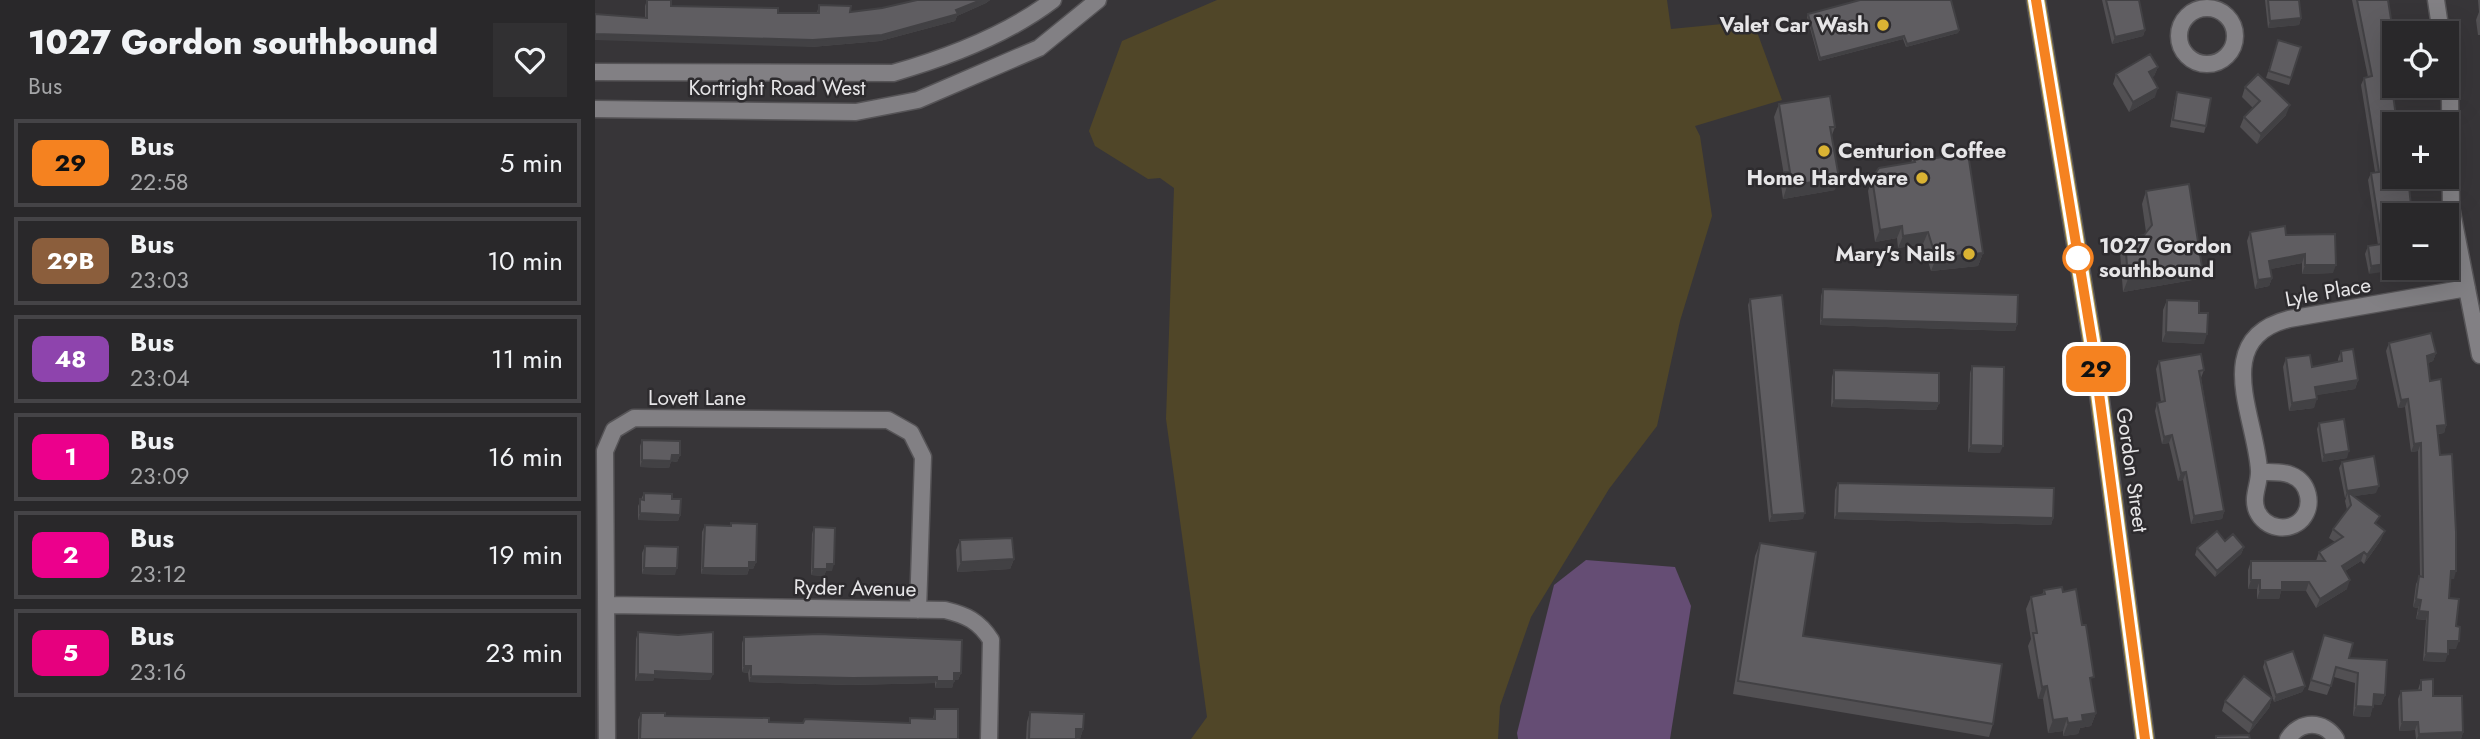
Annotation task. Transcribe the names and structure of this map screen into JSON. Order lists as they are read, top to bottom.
{
  "streets": {
    "main road": ["Gordon Street"],
    "street": [
      "Kortright Road West",
      "Lyle Place",
      "Lovett Lane",
      "Ryder Avenue"
    ]
  },
  "crossings": [
    ["Lovett Lane", "Ryder Avenue"]
  ],
  "places": [
    "Valet Car Wash",
    "Centurion Coffee",
    "Home Hardware",
    "Mary's Nails",
    "1027 Gordon southbound"
  ],
  "lines": ["bus line 29"],
  "page": {
    "heading": ["1027 Gordon southbound", "Bus"],
    "on_map": "29",
    "map_buttons": ["+", "−"],
    "list": [
      {
        "mark": "29",
        "name": "Bus",
        "note": "22:58",
        "value": "5 min"
      },
      {
        "mark": "29B",
        "name": "Bus",
        "note": "23:03",
        "value": "10 min"
      },
      {
        "mark": "48",
        "name": "Bus",
        "note": "23:04",
        "value": "11 min"
      },
      {
        "mark": "1",
        "name": "Bus",
        "note": "23:09",
        "value": "16 min"
      },
      {
        "mark": "2",
        "name": "Bus",
        "note": "23:12",
        "value": "19 min"
      },
      {
        "mark": "5",
        "name": "Bus",
        "note": "23:16",
        "value": "23 min"
      }
    ]
  }
}
